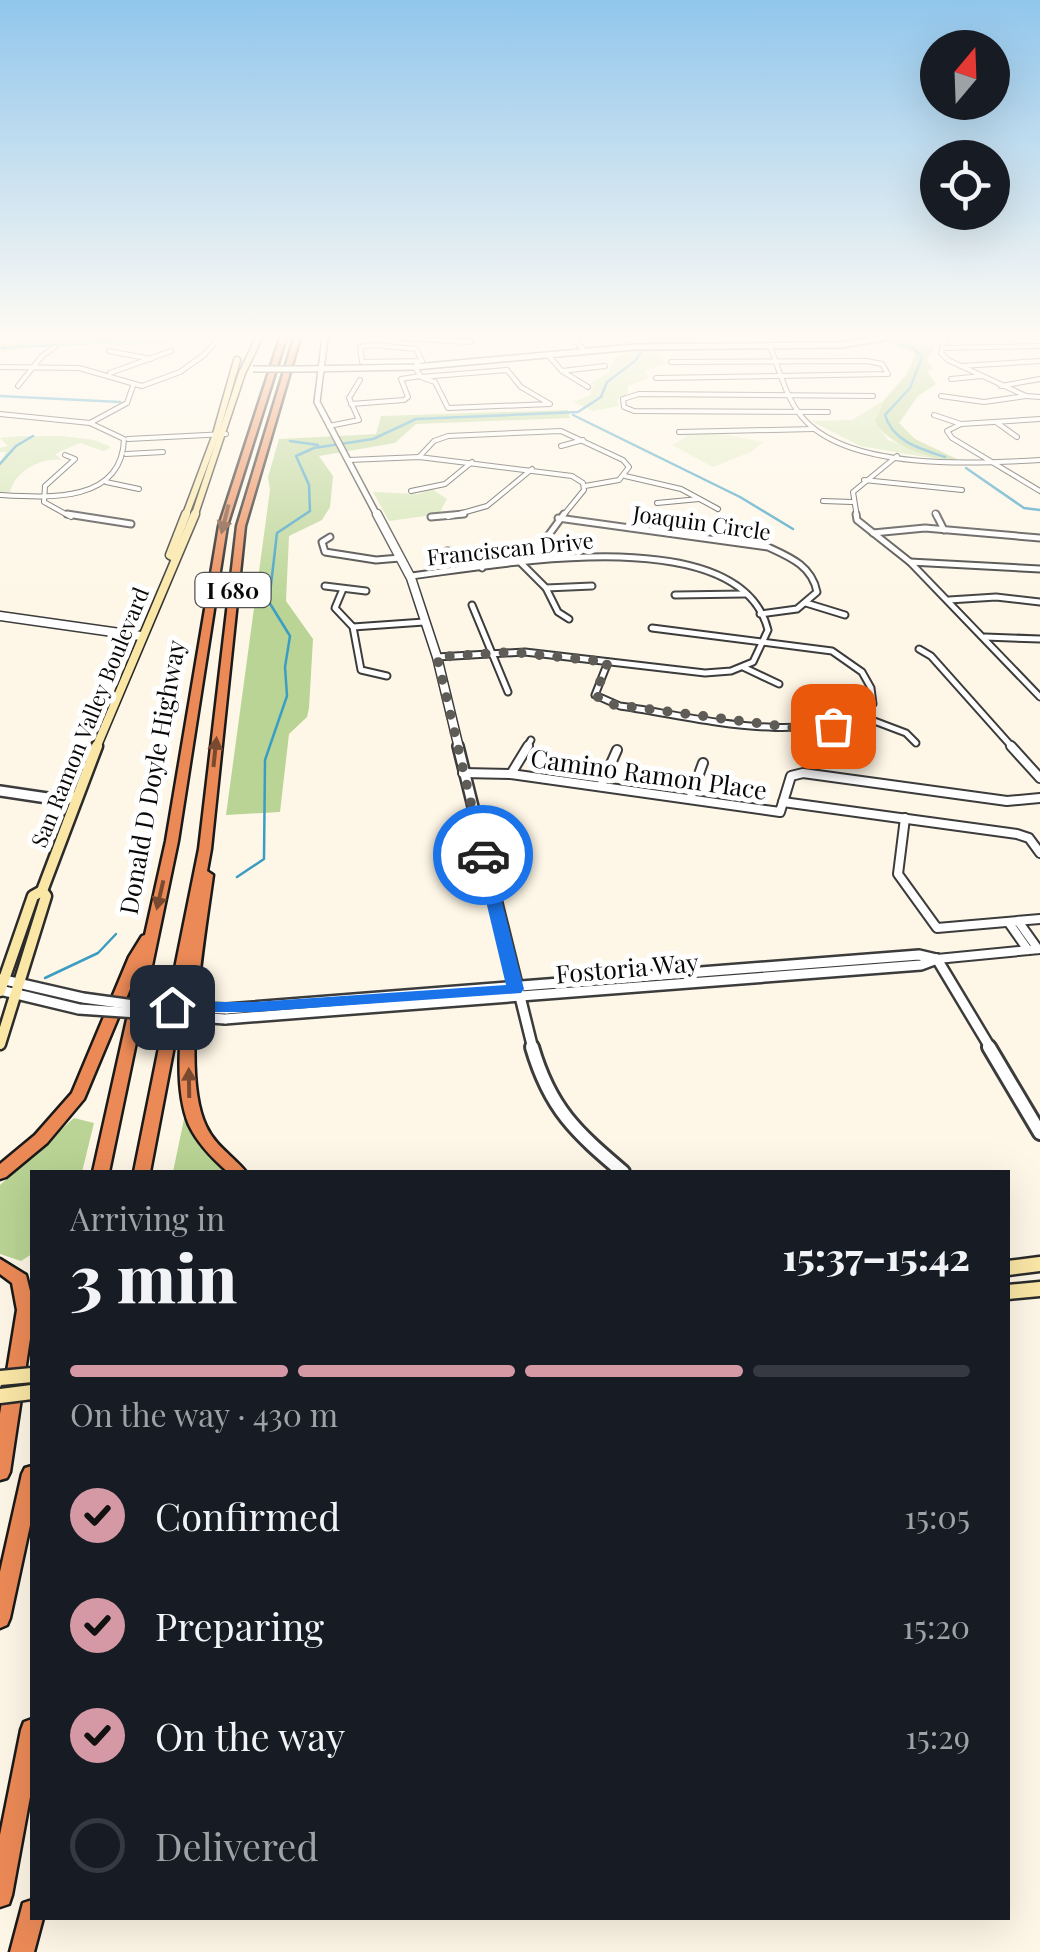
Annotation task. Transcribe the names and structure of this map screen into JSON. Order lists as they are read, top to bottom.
{
  "streets": {
    "highway": ["I 680", "Donald D Doyle Highway"],
    "main road": ["San Ramon Valley Boulevard"],
    "street": [
      "Joaquin Circle",
      "Franciscan Drive",
      "Camino Ramon Place",
      "Fostoria Way"
    ]
  },
  "crossings": [
    ["San Ramon Valley Boulevard", "Fostoria Way"]
  ],
  "north": "top",
  "page": {
    "heading": ["3 min", "Arriving in", "15:37–15:42"],
    "bar": "On the way · 430 m",
    "list": [
      ["Confirmed", "15:05"],
      ["Preparing", "15:20"],
      ["On the way", "15:29"],
      "Delivered"
    ]
  }
}
